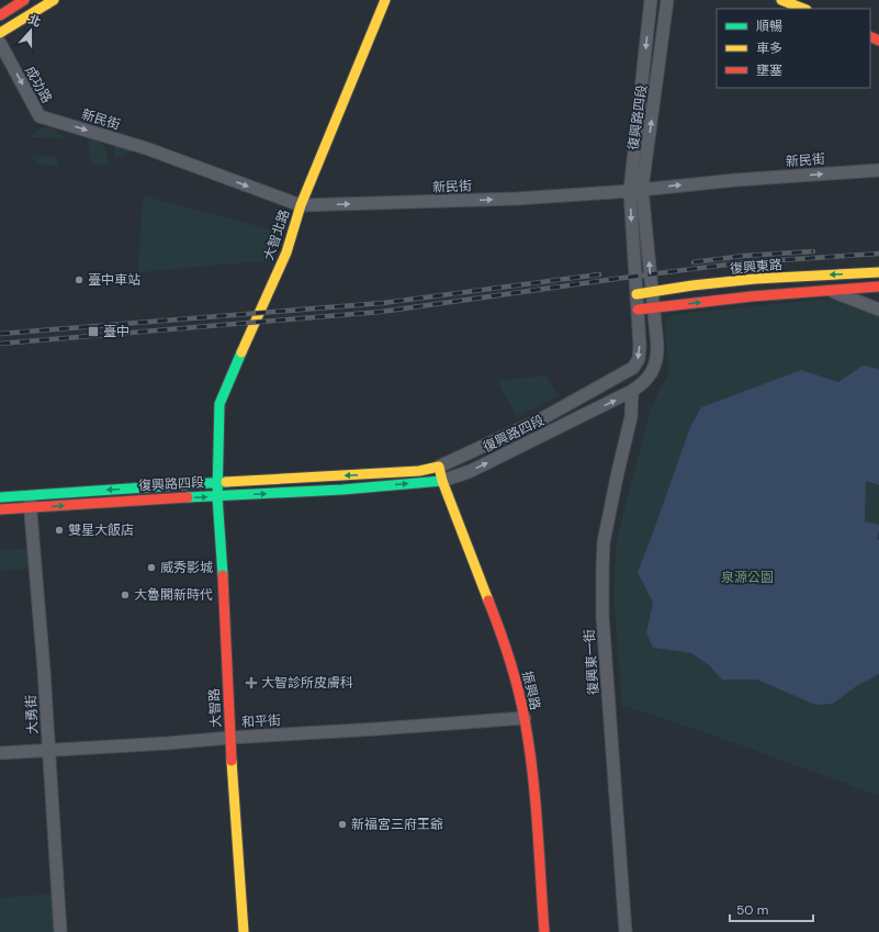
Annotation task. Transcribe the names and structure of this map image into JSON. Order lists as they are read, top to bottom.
{
  "streets": {
    "street": [
      "成功路",
      "復興路四段",
      "新民街",
      "大智北路",
      "復興東路",
      "復興東一街",
      "振興路",
      "大智路",
      "大勇街",
      "和平街"
    ]
  },
  "crossings": [
    ["成功路", "新民街"],
    ["復興路四段", "新民街"],
    ["復興路四段", "大智北路"],
    ["復興路四段", "復興東路"],
    ["復興路四段", "復興東一街"],
    ["復興路四段", "振興路"],
    ["復興路四段", "大智路"],
    ["復興路四段", "大勇街"],
    ["新民街", "大智北路"],
    ["大智北路", "大智路"],
    ["振興路", "和平街"],
    ["大智路", "和平街"],
    ["大勇街", "和平街"]
  ],
  "one_way": ["成功路", "新民街"],
  "parks": ["泉源公園"],
  "places": {
    "other": [
      "臺中車站",
      "雙星大飯店",
      "威秀影城",
      "大魯閣新時代",
      "新福宮三府王爺"
    ],
    "transit": ["臺中"],
    "health": ["大智診所皮膚科"]
  },
  "legend": ["順暢", "車多", "壅塞"],
  "scale_bar": "50 m",
  "north": "top"
}
